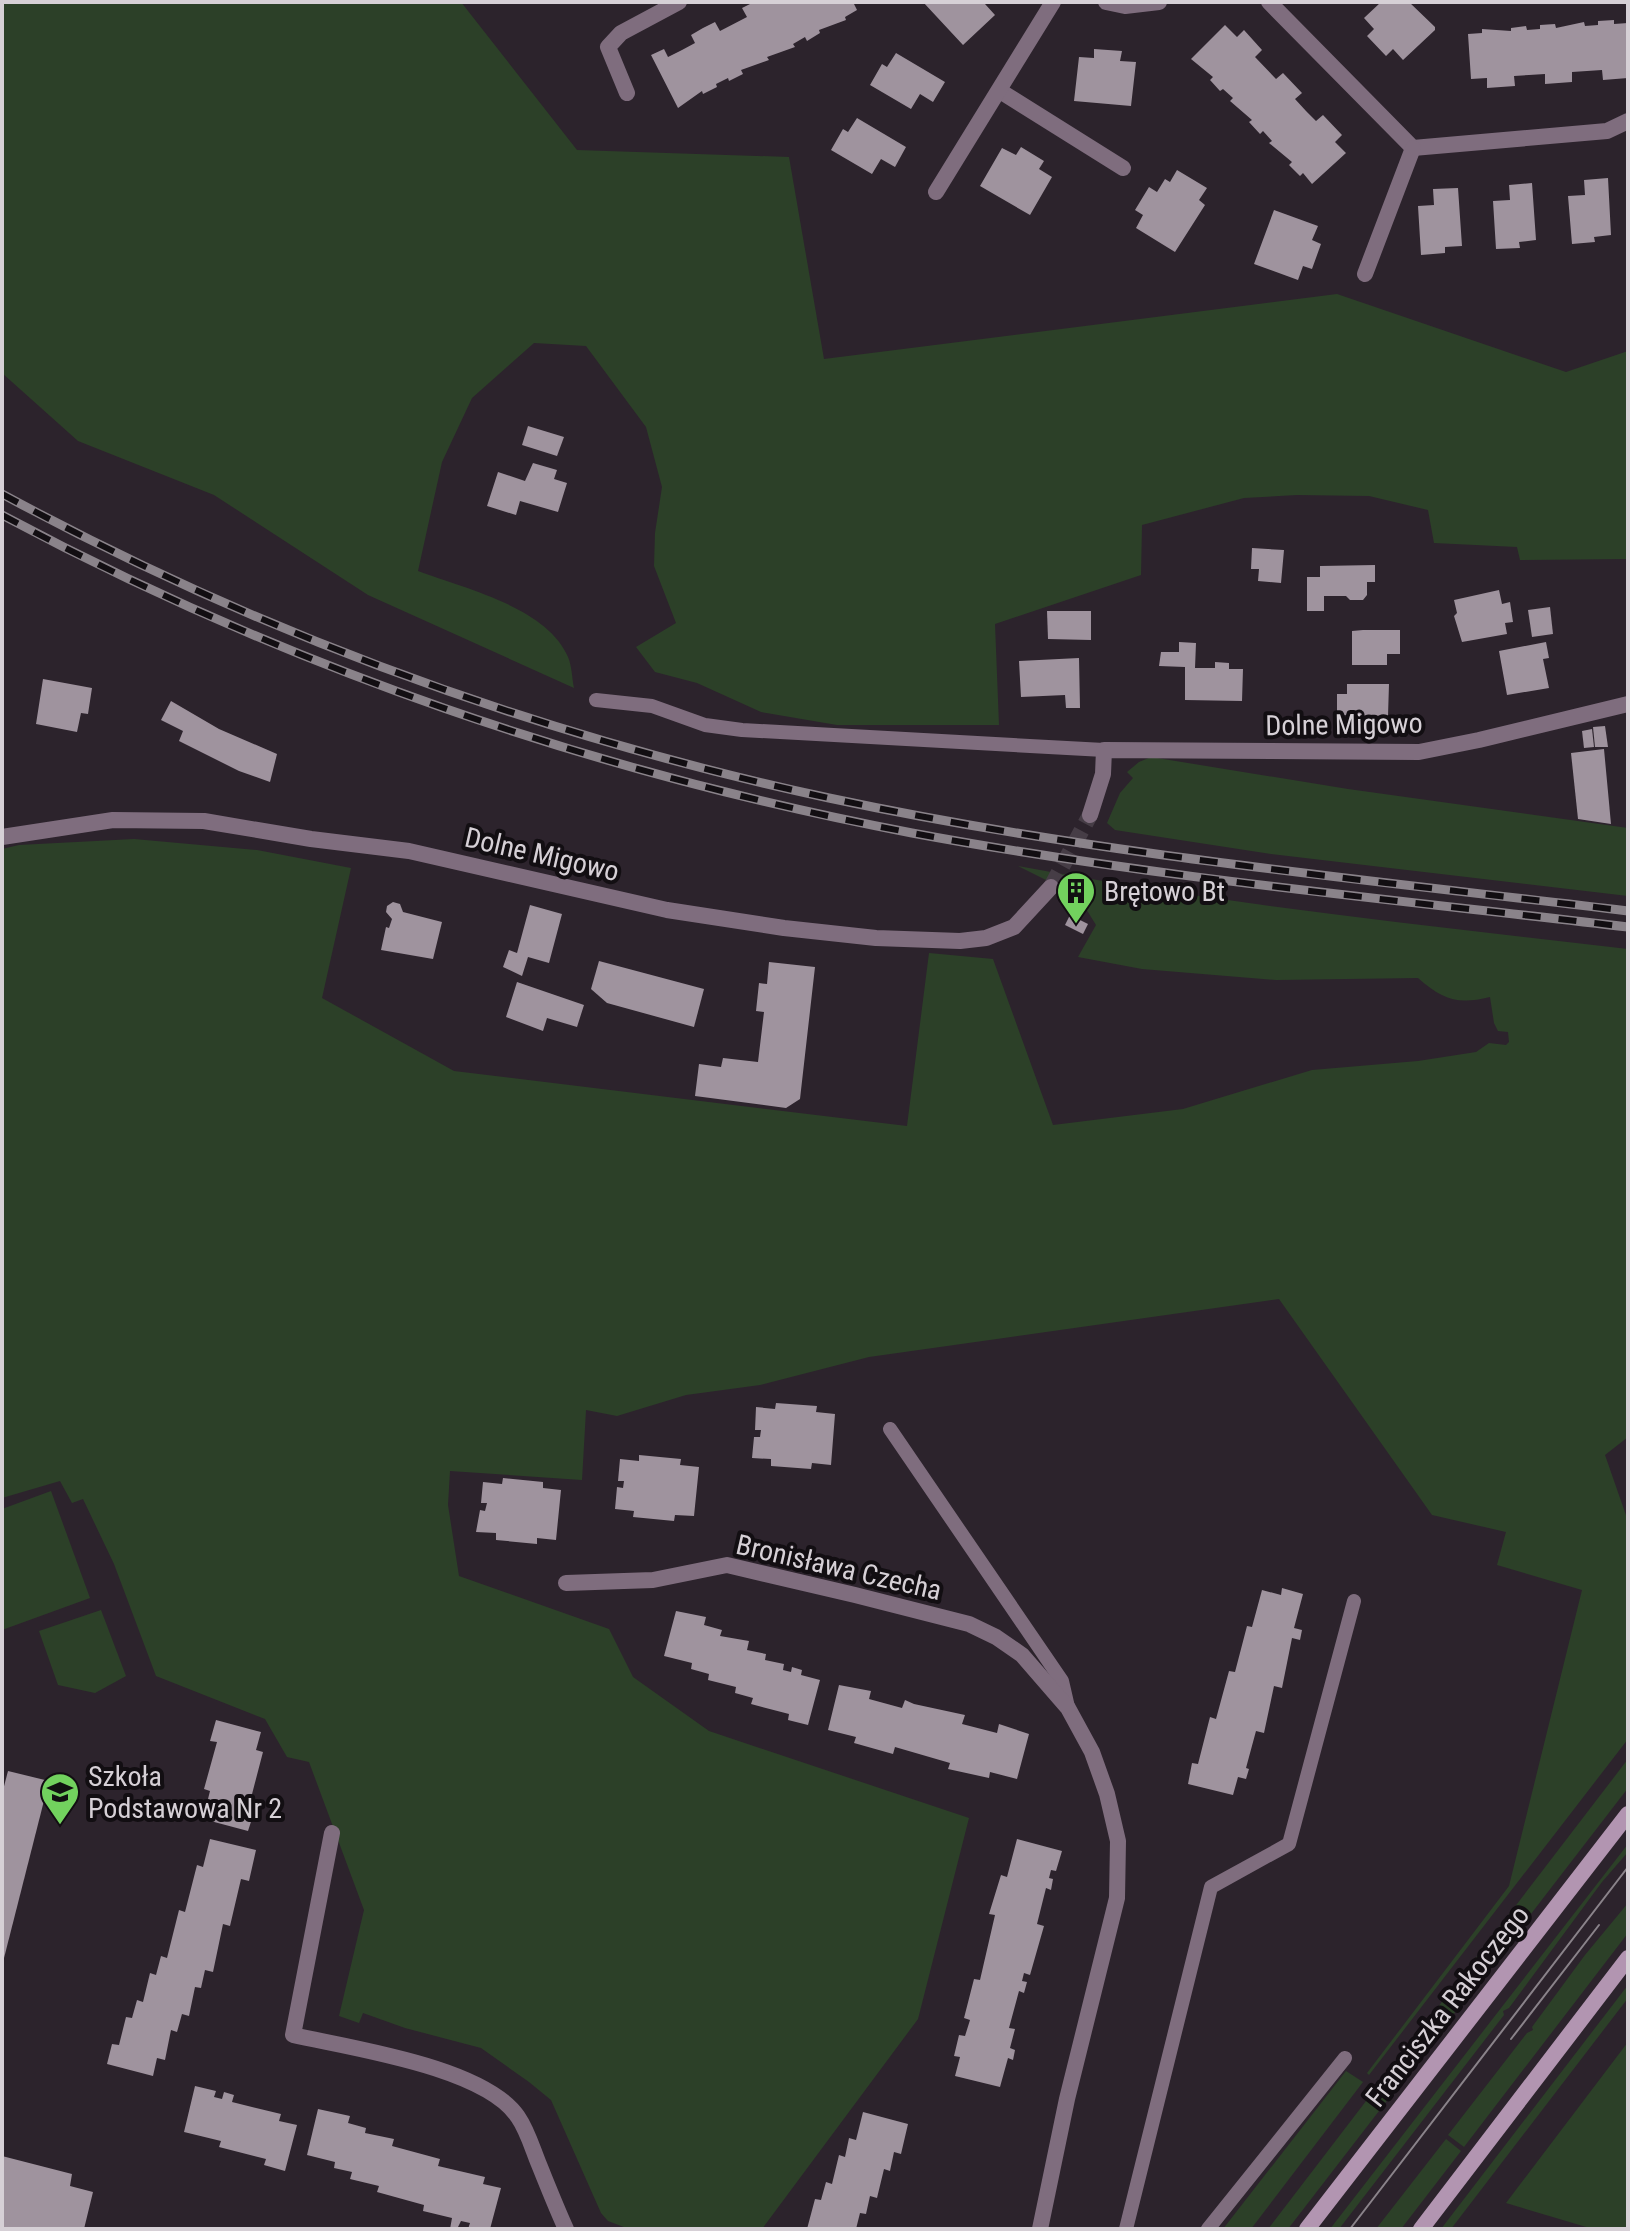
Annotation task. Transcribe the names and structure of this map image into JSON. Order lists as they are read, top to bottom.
{
  "streets": {
    "main road": ["Franciszka Rakoczego"],
    "street": ["Dolne Migowo", "Bronisława Czecha"]
  },
  "places": {
    "building": ["Brętowo Bt"],
    "school or university": ["Szkoła Podstawowa Nr 2"]
  }
}
